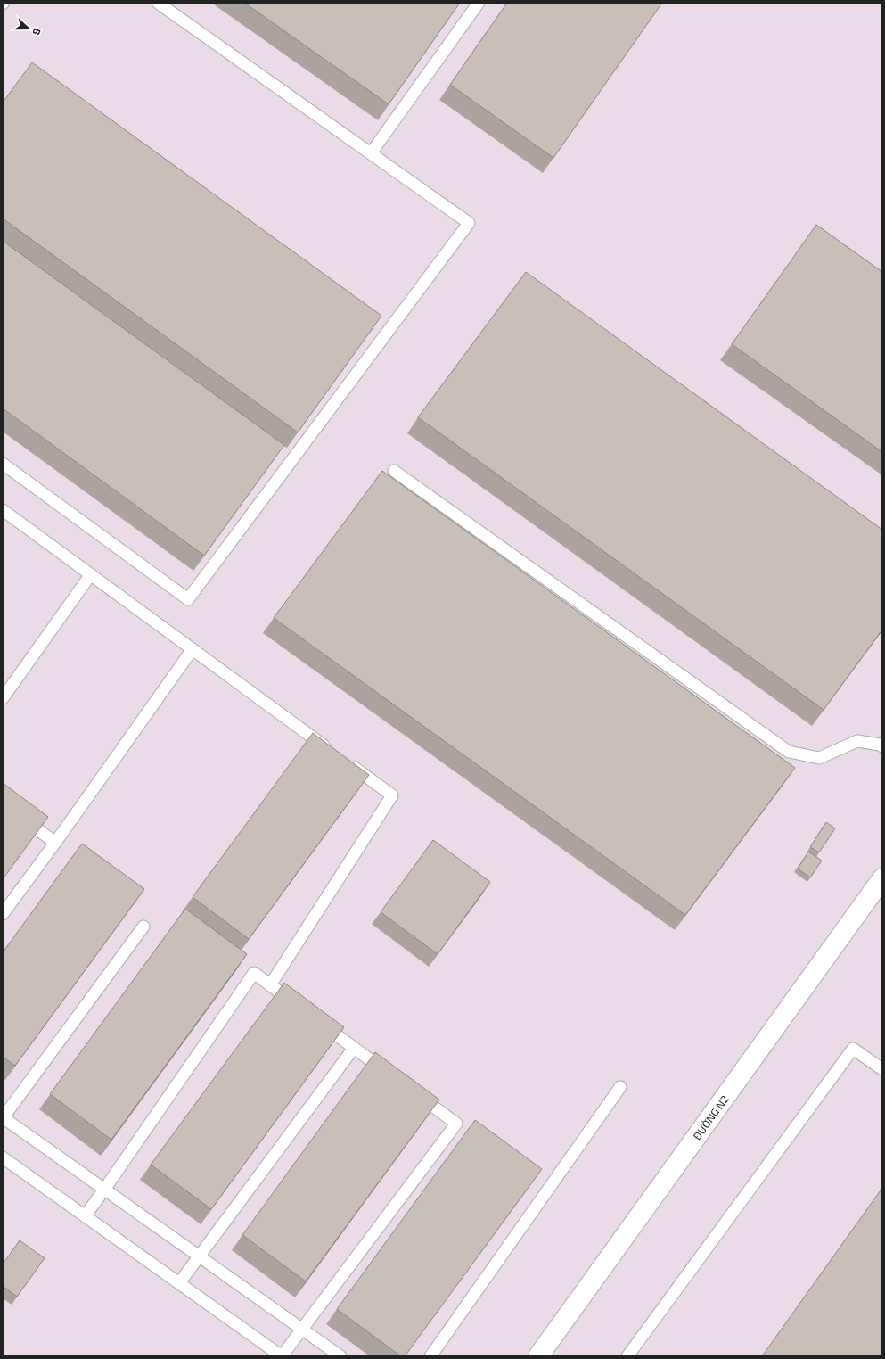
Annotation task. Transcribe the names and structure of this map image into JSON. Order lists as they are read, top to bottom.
{
  "streets": {
    "street": ["ĐƯỜNG N2"]
  },
  "north": "right"
}
